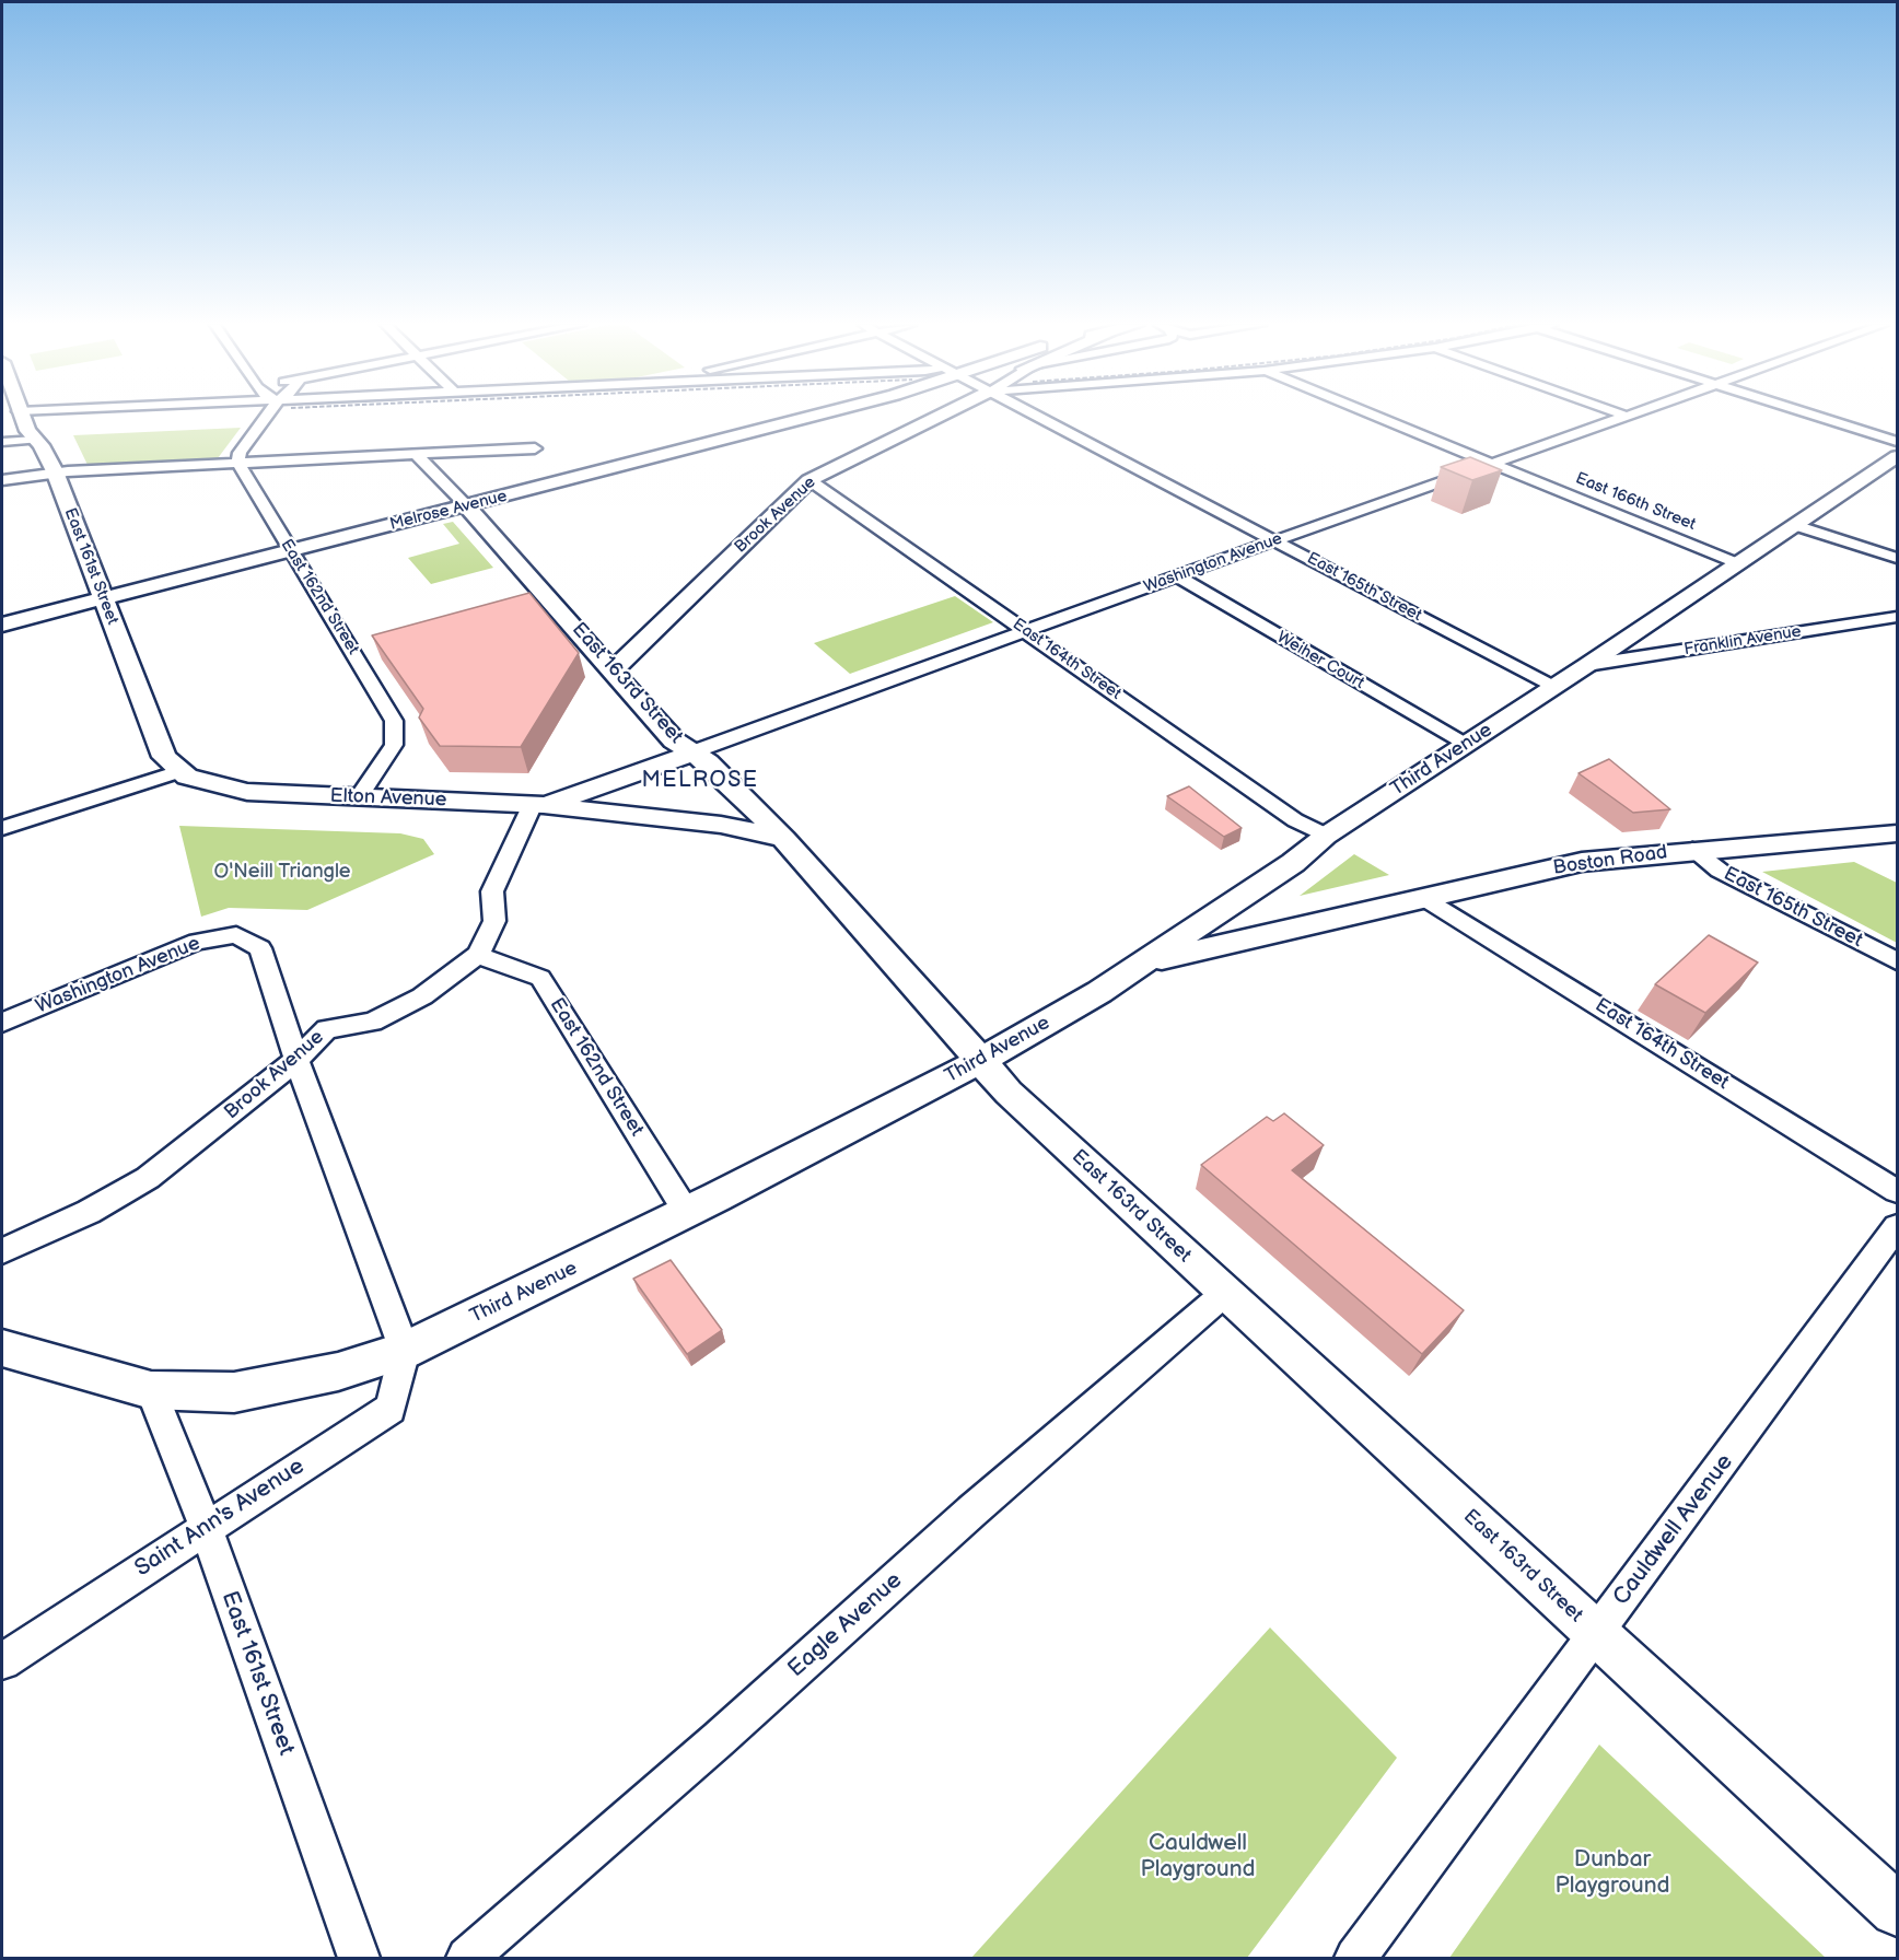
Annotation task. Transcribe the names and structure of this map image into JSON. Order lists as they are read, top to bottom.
{
  "streets": {
    "main road": [
      "Melrose Avenue",
      "Brook Avenue",
      "Washington Avenue",
      "East 161st Street",
      "East 163rd Street",
      "Third Avenue",
      "Elton Avenue",
      "Boston Road"
    ],
    "street": [
      "East 166th Street",
      "East 165th Street",
      "East 162nd Street",
      "Franklin Avenue",
      "East 164th Street",
      "Weiher Court",
      "Saint Ann's Avenue",
      "Cauldwell Avenue",
      "Eagle Avenue"
    ]
  },
  "crossings": [
    ["East 166th Street", "Washington Avenue"],
    ["East 166th Street", "Third Avenue"],
    ["Melrose Avenue", "East 161st Street"],
    ["Melrose Avenue", "East 162nd Street"],
    ["Melrose Avenue", "East 163rd Street"],
    ["Brook Avenue", "Washington Avenue"],
    ["Brook Avenue", "East 162nd Street"],
    ["Brook Avenue", "East 164th Street"],
    ["Brook Avenue", "East 163rd Street"],
    ["Brook Avenue", "Elton Avenue"],
    ["Washington Avenue", "East 165th Street"],
    ["Washington Avenue", "East 164th Street"],
    ["Washington Avenue", "Weiher Court"],
    ["Washington Avenue", "East 163rd Street"],
    ["Washington Avenue", "Elton Avenue"],
    ["East 161st Street", "Third Avenue"],
    ["East 161st Street", "Elton Avenue"],
    ["East 161st Street", "Saint Ann's Avenue"],
    ["East 165th Street", "Third Avenue"],
    ["East 165th Street", "Boston Road"],
    ["East 162nd Street", "Third Avenue"],
    ["East 162nd Street", "Elton Avenue"],
    ["Franklin Avenue", "Third Avenue"],
    ["East 164th Street", "Third Avenue"],
    ["East 164th Street", "Boston Road"],
    ["Weiher Court", "Third Avenue"],
    ["East 163rd Street", "Third Avenue"],
    ["East 163rd Street", "Elton Avenue"],
    ["East 163rd Street", "Cauldwell Avenue"],
    ["East 163rd Street", "Eagle Avenue"],
    ["Third Avenue", "Boston Road"],
    ["Third Avenue", "Saint Ann's Avenue"]
  ],
  "districts": ["MELROSE"],
  "parks": ["O'Neill Triangle", "Cauldwell Playground", "Dunbar Playground"]
}
